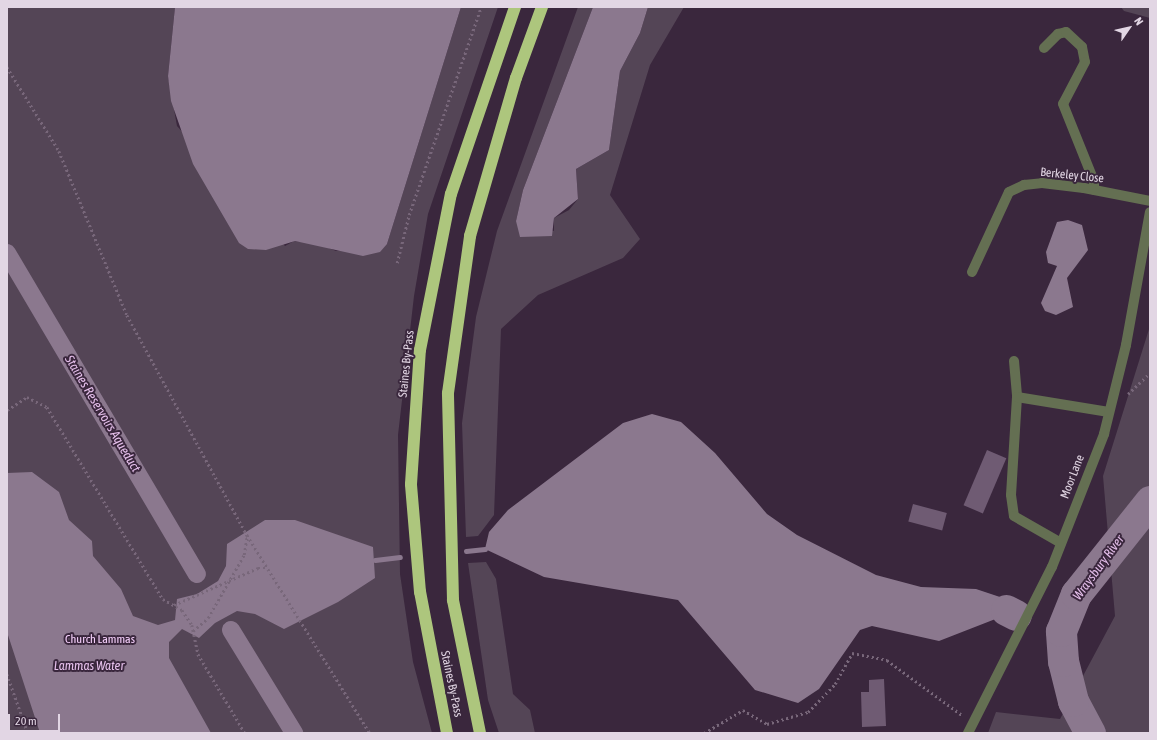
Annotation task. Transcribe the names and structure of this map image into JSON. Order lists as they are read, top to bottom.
{
  "streets": {
    "highway": ["Staines By-Pass"],
    "street": ["Berkeley Close", "Moor Lane"]
  },
  "water": ["Staines Reservoirs Aqueduct", "Wraysbury River", "Lammas Water"],
  "parks": ["Church Lammas"],
  "scale_bar": "20 m",
  "north": "top right"
}
